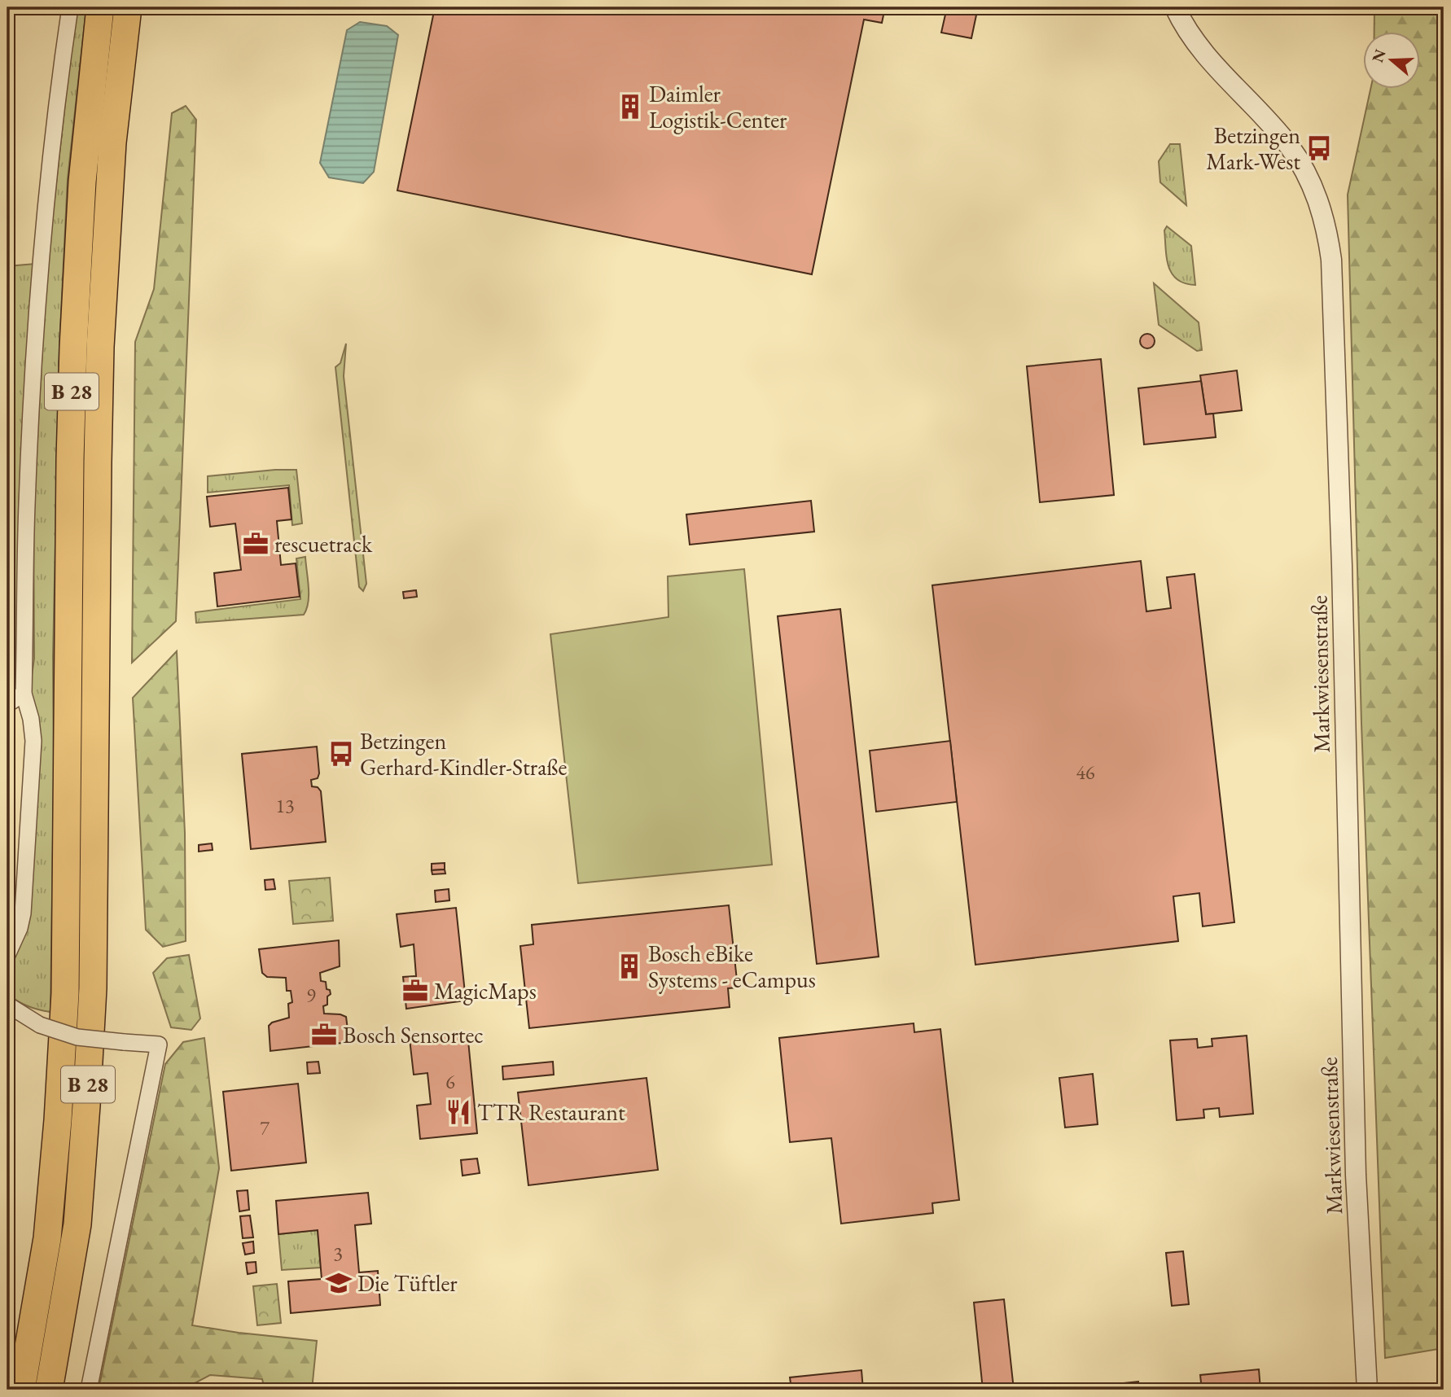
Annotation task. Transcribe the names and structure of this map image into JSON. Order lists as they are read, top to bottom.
{
  "streets": {
    "highway": ["B 28"],
    "street": ["Markwiesenstraße"]
  },
  "places": {
    "building": ["Daimler Logistik-Center", "Bosch eBike Systems - eCampus"],
    "bus stop": ["Betzingen Mark-West", "Betzingen Gerhard-Kindler-Straße"],
    "office": ["rescuetrack", "MagicMaps", "Bosch Sensortec"],
    "restaurant": ["TTR Restaurant"],
    "school or university": ["Die Tüftler"]
  },
  "house_numbers": [
    "46",
    "13",
    "9",
    "6",
    "7",
    "3"
  ],
  "north": "left"
}
